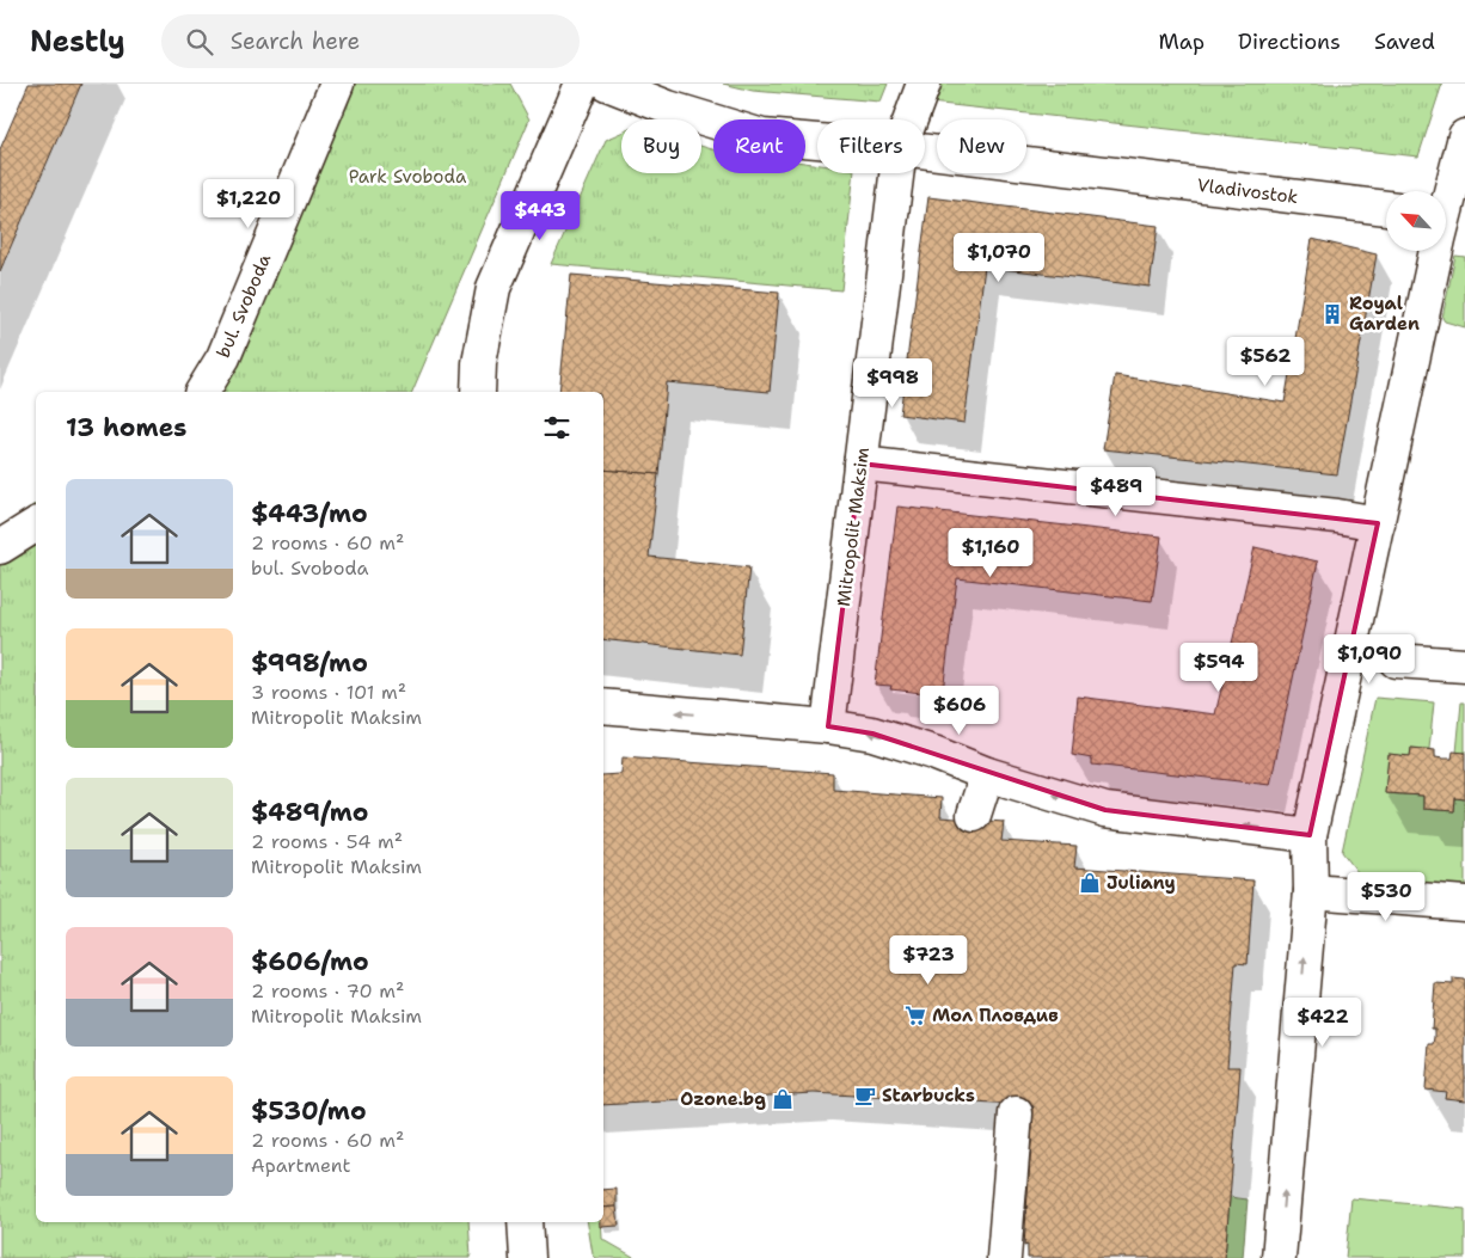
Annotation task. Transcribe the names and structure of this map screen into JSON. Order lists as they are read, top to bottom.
{
  "streets": {
    "street": ["Vladivostok", "bul. Svoboda", "Mitropolit Maksim"]
  },
  "parks": ["Park Svoboda"],
  "places": {
    "building": ["Royal Garden"],
    "shop": ["Juliany", "Ozone.bg"],
    "supermarket": ["Мол Пловдив"],
    "cafe": ["Starbucks"]
  },
  "north": "top left",
  "page": {
    "header": "Nestly",
    "search": "Search here",
    "nav": ["Map", "Directions", "Saved"],
    "chip": [
      "Buy",
      "Rent",
      "Filters",
      "New"
    ],
    "price": [
      "$1,220",
      "$443",
      "$1,070",
      "$562",
      "$998",
      "$489",
      "$1,160",
      "$1,090",
      "$594",
      "$606",
      "$530",
      "$723",
      "$422"
    ],
    "heading": "13 homes",
    "list": [
      {
        "name": "$443/mo",
        "note": "2 rooms · 60 m² · bul. Svoboda"
      },
      {
        "name": "$998/mo",
        "note": "3 rooms · 101 m² · Mitropolit Maksim"
      },
      {
        "name": "$489/mo",
        "note": "2 rooms · 54 m² · Mitropolit Maksim"
      },
      {
        "name": "$606/mo",
        "note": "2 rooms · 70 m² · Mitropolit Maksim"
      },
      {
        "name": "$530/mo",
        "note": "2 rooms · 60 m² · Apartment"
      }
    ]
  }
}
